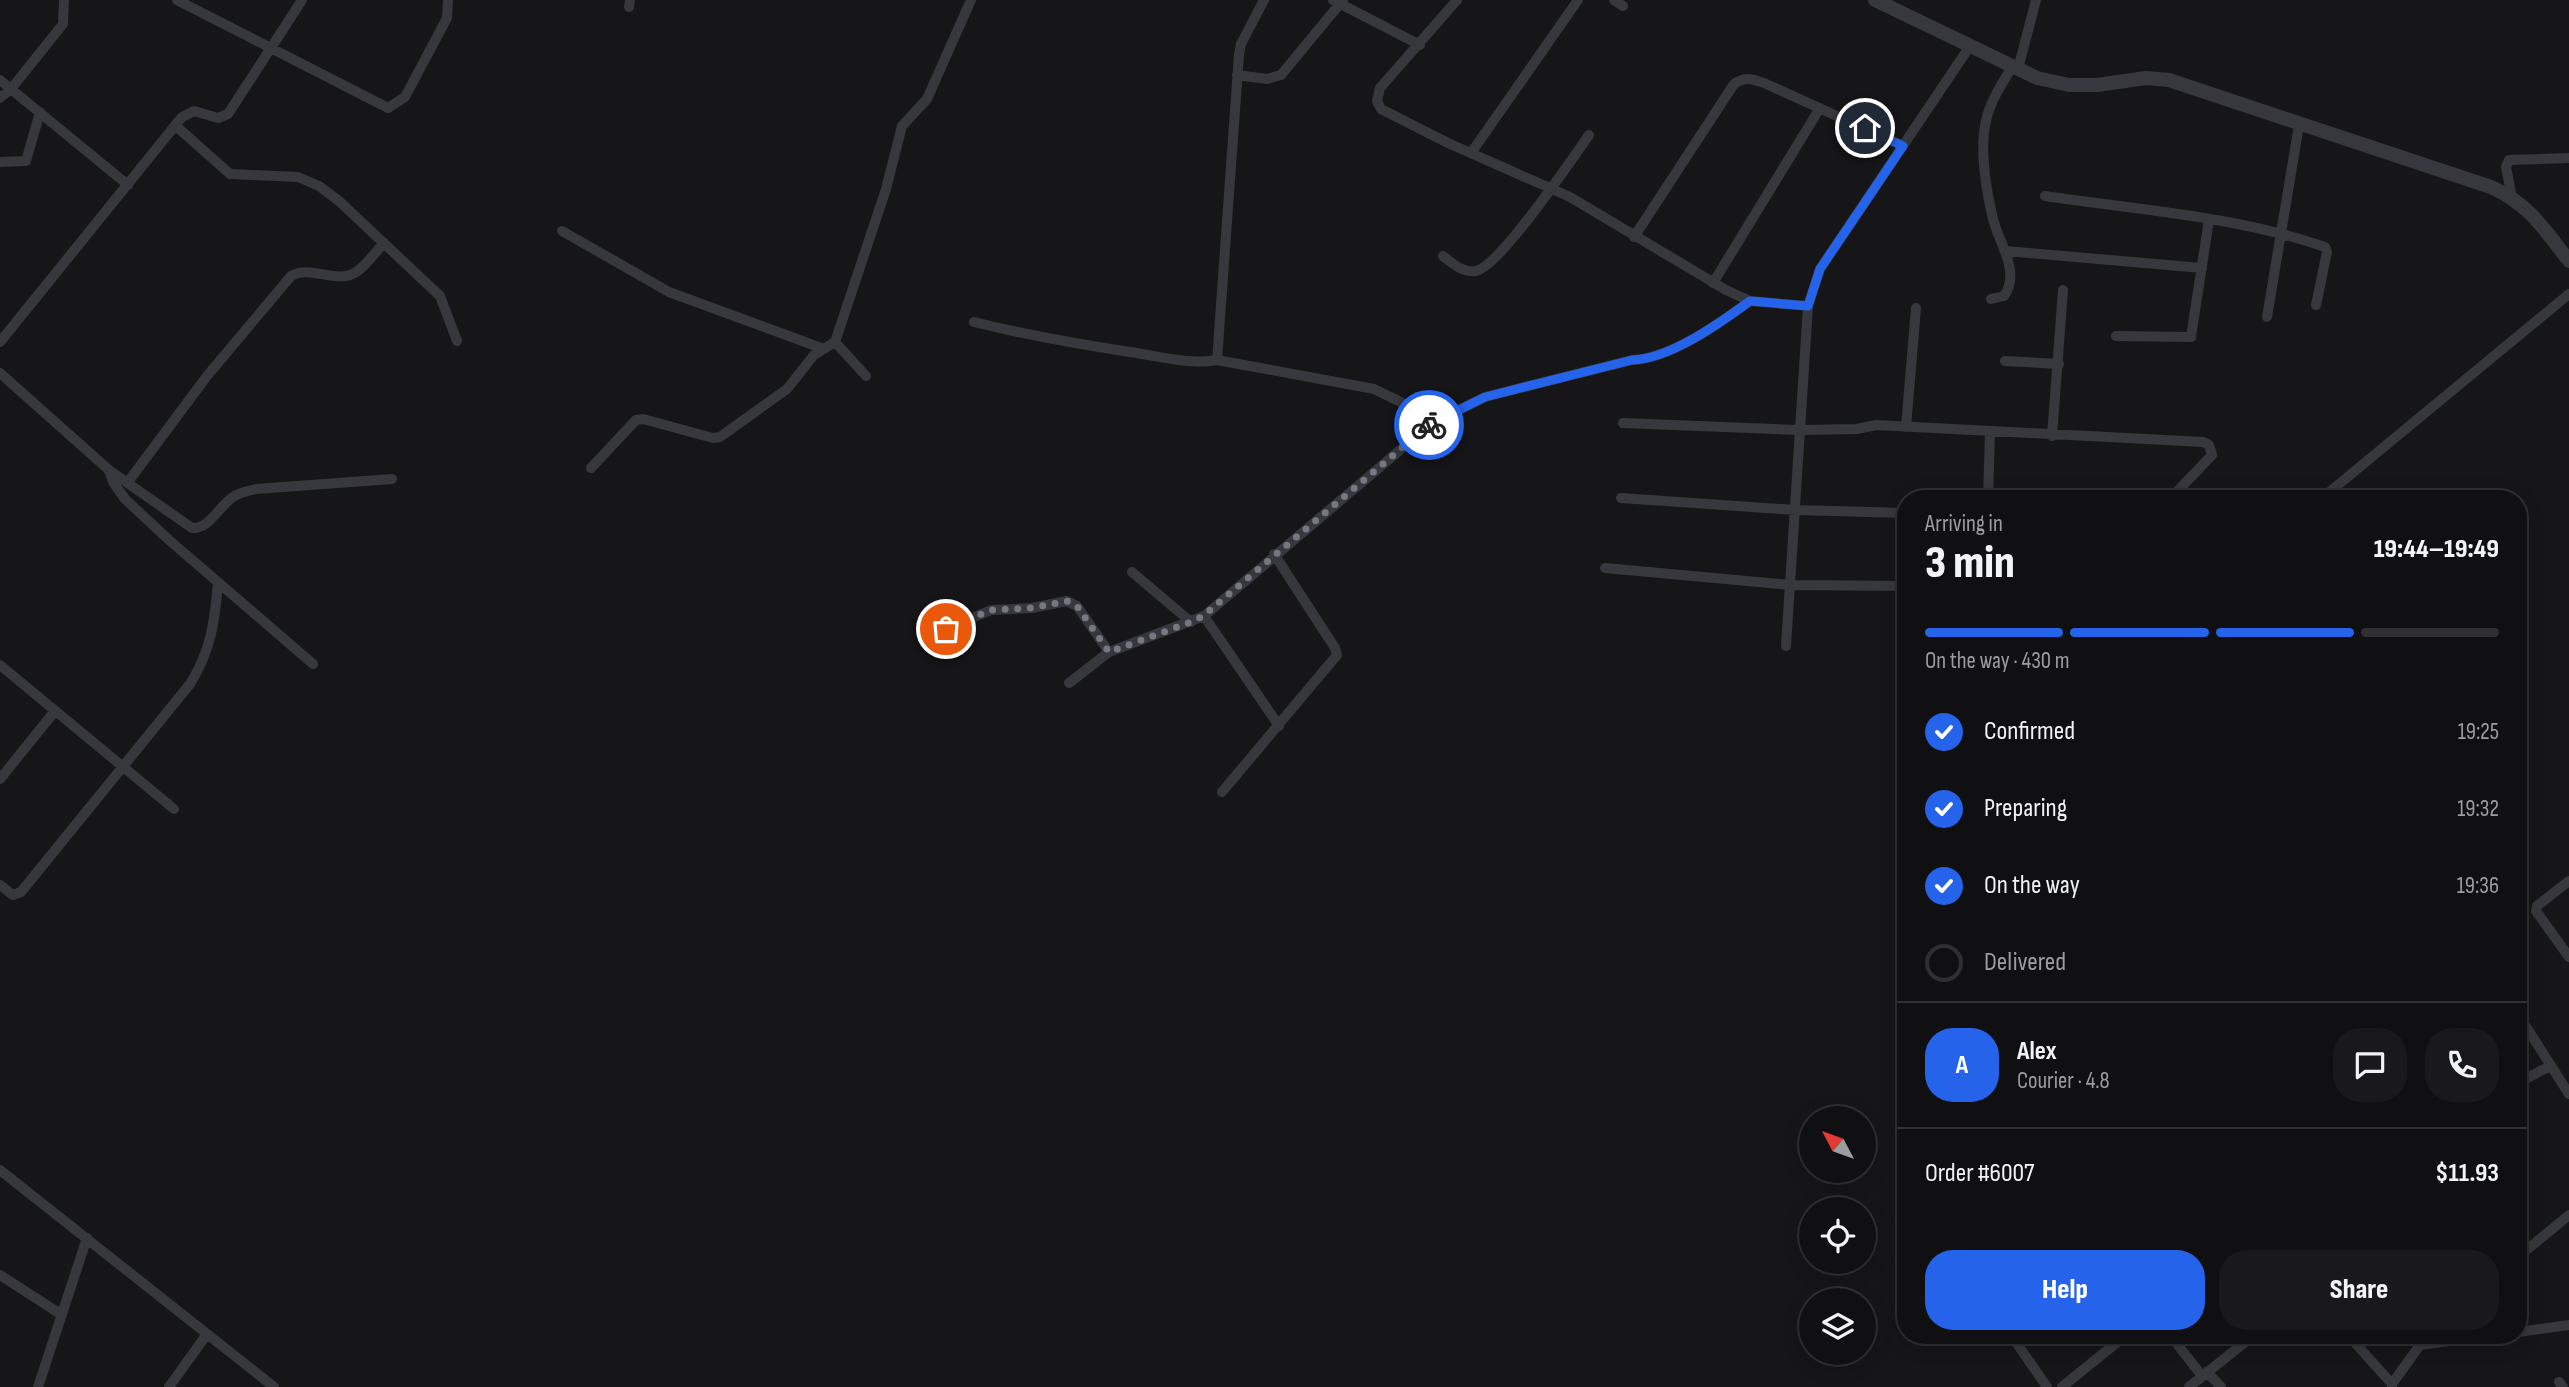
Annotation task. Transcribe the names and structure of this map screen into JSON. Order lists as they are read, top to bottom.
{
  "north": "top left",
  "page": {
    "heading": ["3 min", "Arriving in", "19:44–19:49"],
    "panel": [
      "Alex",
      "Courier · 4.8",
      "Order #6007",
      "$11.93"
    ],
    "bar": "On the way · 430 m",
    "list": [
      ["Confirmed", "19:25"],
      ["Preparing", "19:32"],
      ["On the way", "19:36"],
      "Delivered"
    ],
    "round": "A",
    "buttons": ["Help", "Share"]
  }
}
